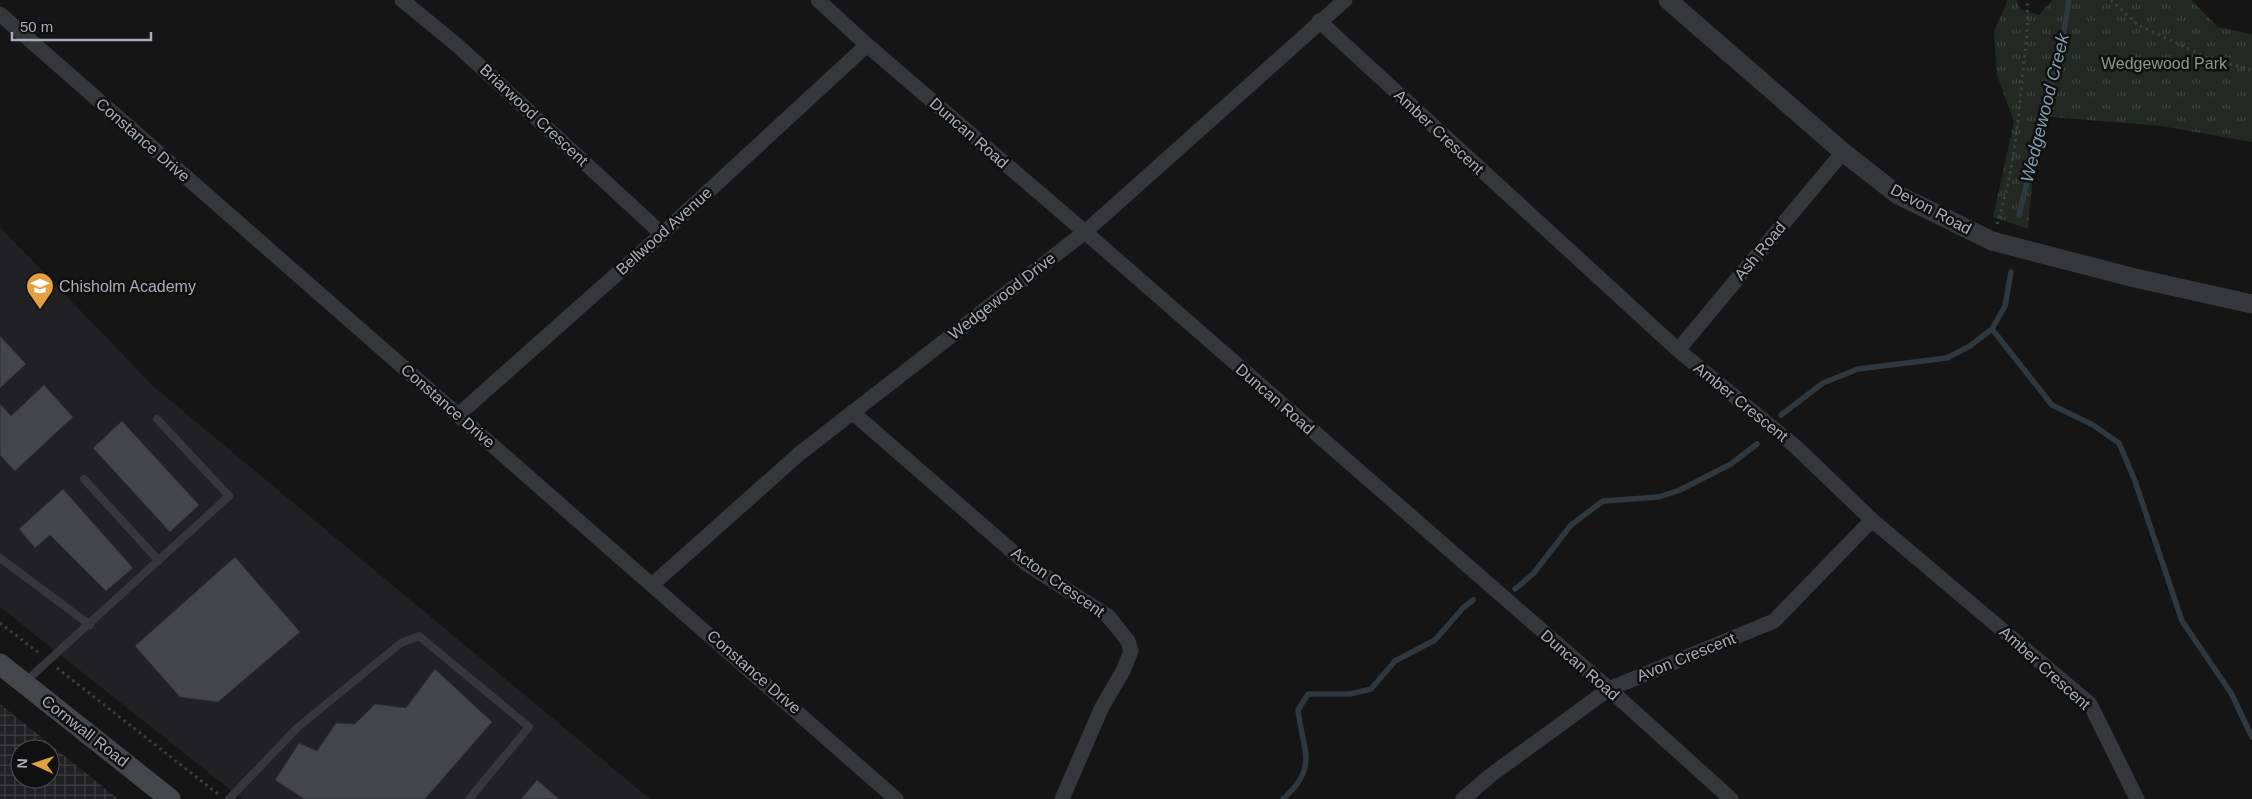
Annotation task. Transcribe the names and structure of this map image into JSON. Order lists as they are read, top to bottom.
{
  "streets": {
    "main road": ["Cornwall Road"],
    "street": [
      "Briarwood Crescent",
      "Amber Crescent",
      "Duncan Road",
      "Constance Drive",
      "Devon Road",
      "Bellwood Avenue",
      "Ash Road",
      "Wedgewood Drive",
      "Acton Crescent",
      "Avon Crescent"
    ]
  },
  "crossings": [
    ["Briarwood Crescent", "Bellwood Avenue"],
    ["Amber Crescent", "Ash Road"],
    ["Amber Crescent", "Wedgewood Drive"],
    ["Amber Crescent", "Avon Crescent"],
    ["Duncan Road", "Bellwood Avenue"],
    ["Duncan Road", "Wedgewood Drive"],
    ["Duncan Road", "Avon Crescent"],
    ["Constance Drive", "Bellwood Avenue"],
    ["Constance Drive", "Wedgewood Drive"],
    ["Devon Road", "Ash Road"],
    ["Wedgewood Drive", "Acton Crescent"]
  ],
  "water": ["Wedgewood Creek"],
  "parks": ["Wedgewood Park"],
  "places": {
    "school or university": ["Chisholm Academy"]
  },
  "scale_bar": "50 m",
  "north": "left"
}
